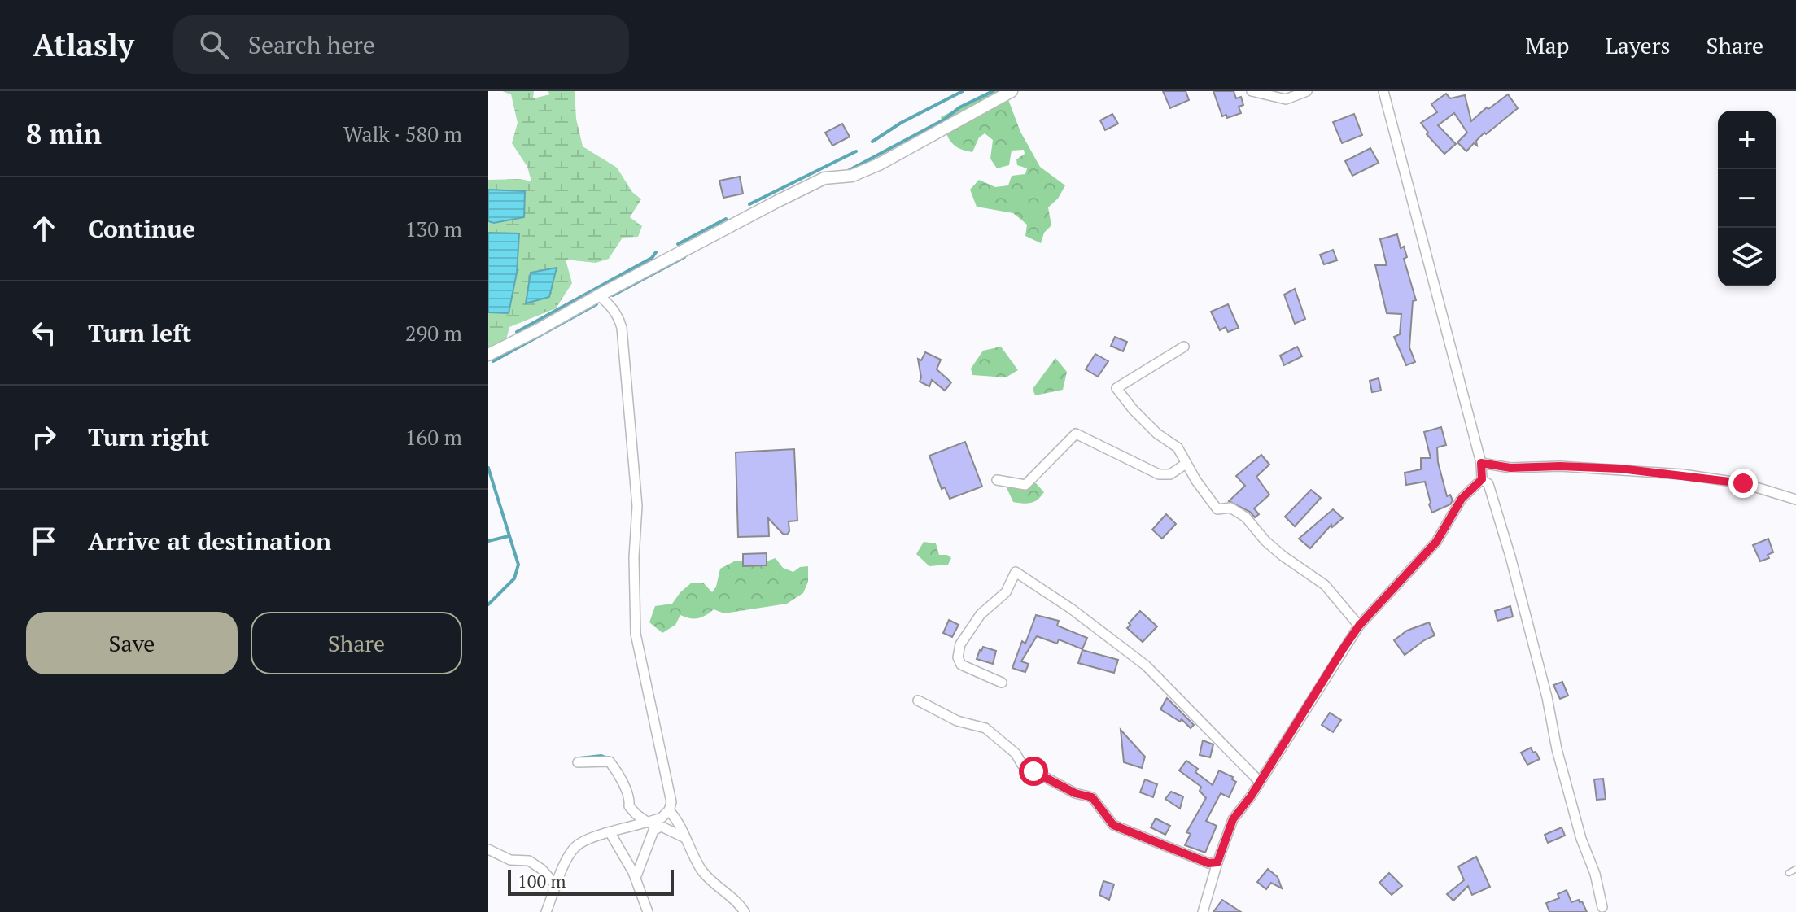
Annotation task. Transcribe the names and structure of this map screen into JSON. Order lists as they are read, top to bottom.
{
  "scale_bar": "100 m",
  "page": {
    "header": "Atlasly",
    "search": "Search here",
    "nav": ["Map", "Layers", "Share"],
    "heading": ["8 min", "Walk · 580 m"],
    "map_buttons": ["+", "−"],
    "list": [
      ["Continue", "130 m"],
      ["Turn left", "290 m"],
      ["Turn right", "160 m"],
      "Arrive at destination"
    ],
    "buttons": ["Save", "Share"],
    "scale": "100 m"
  }
}
